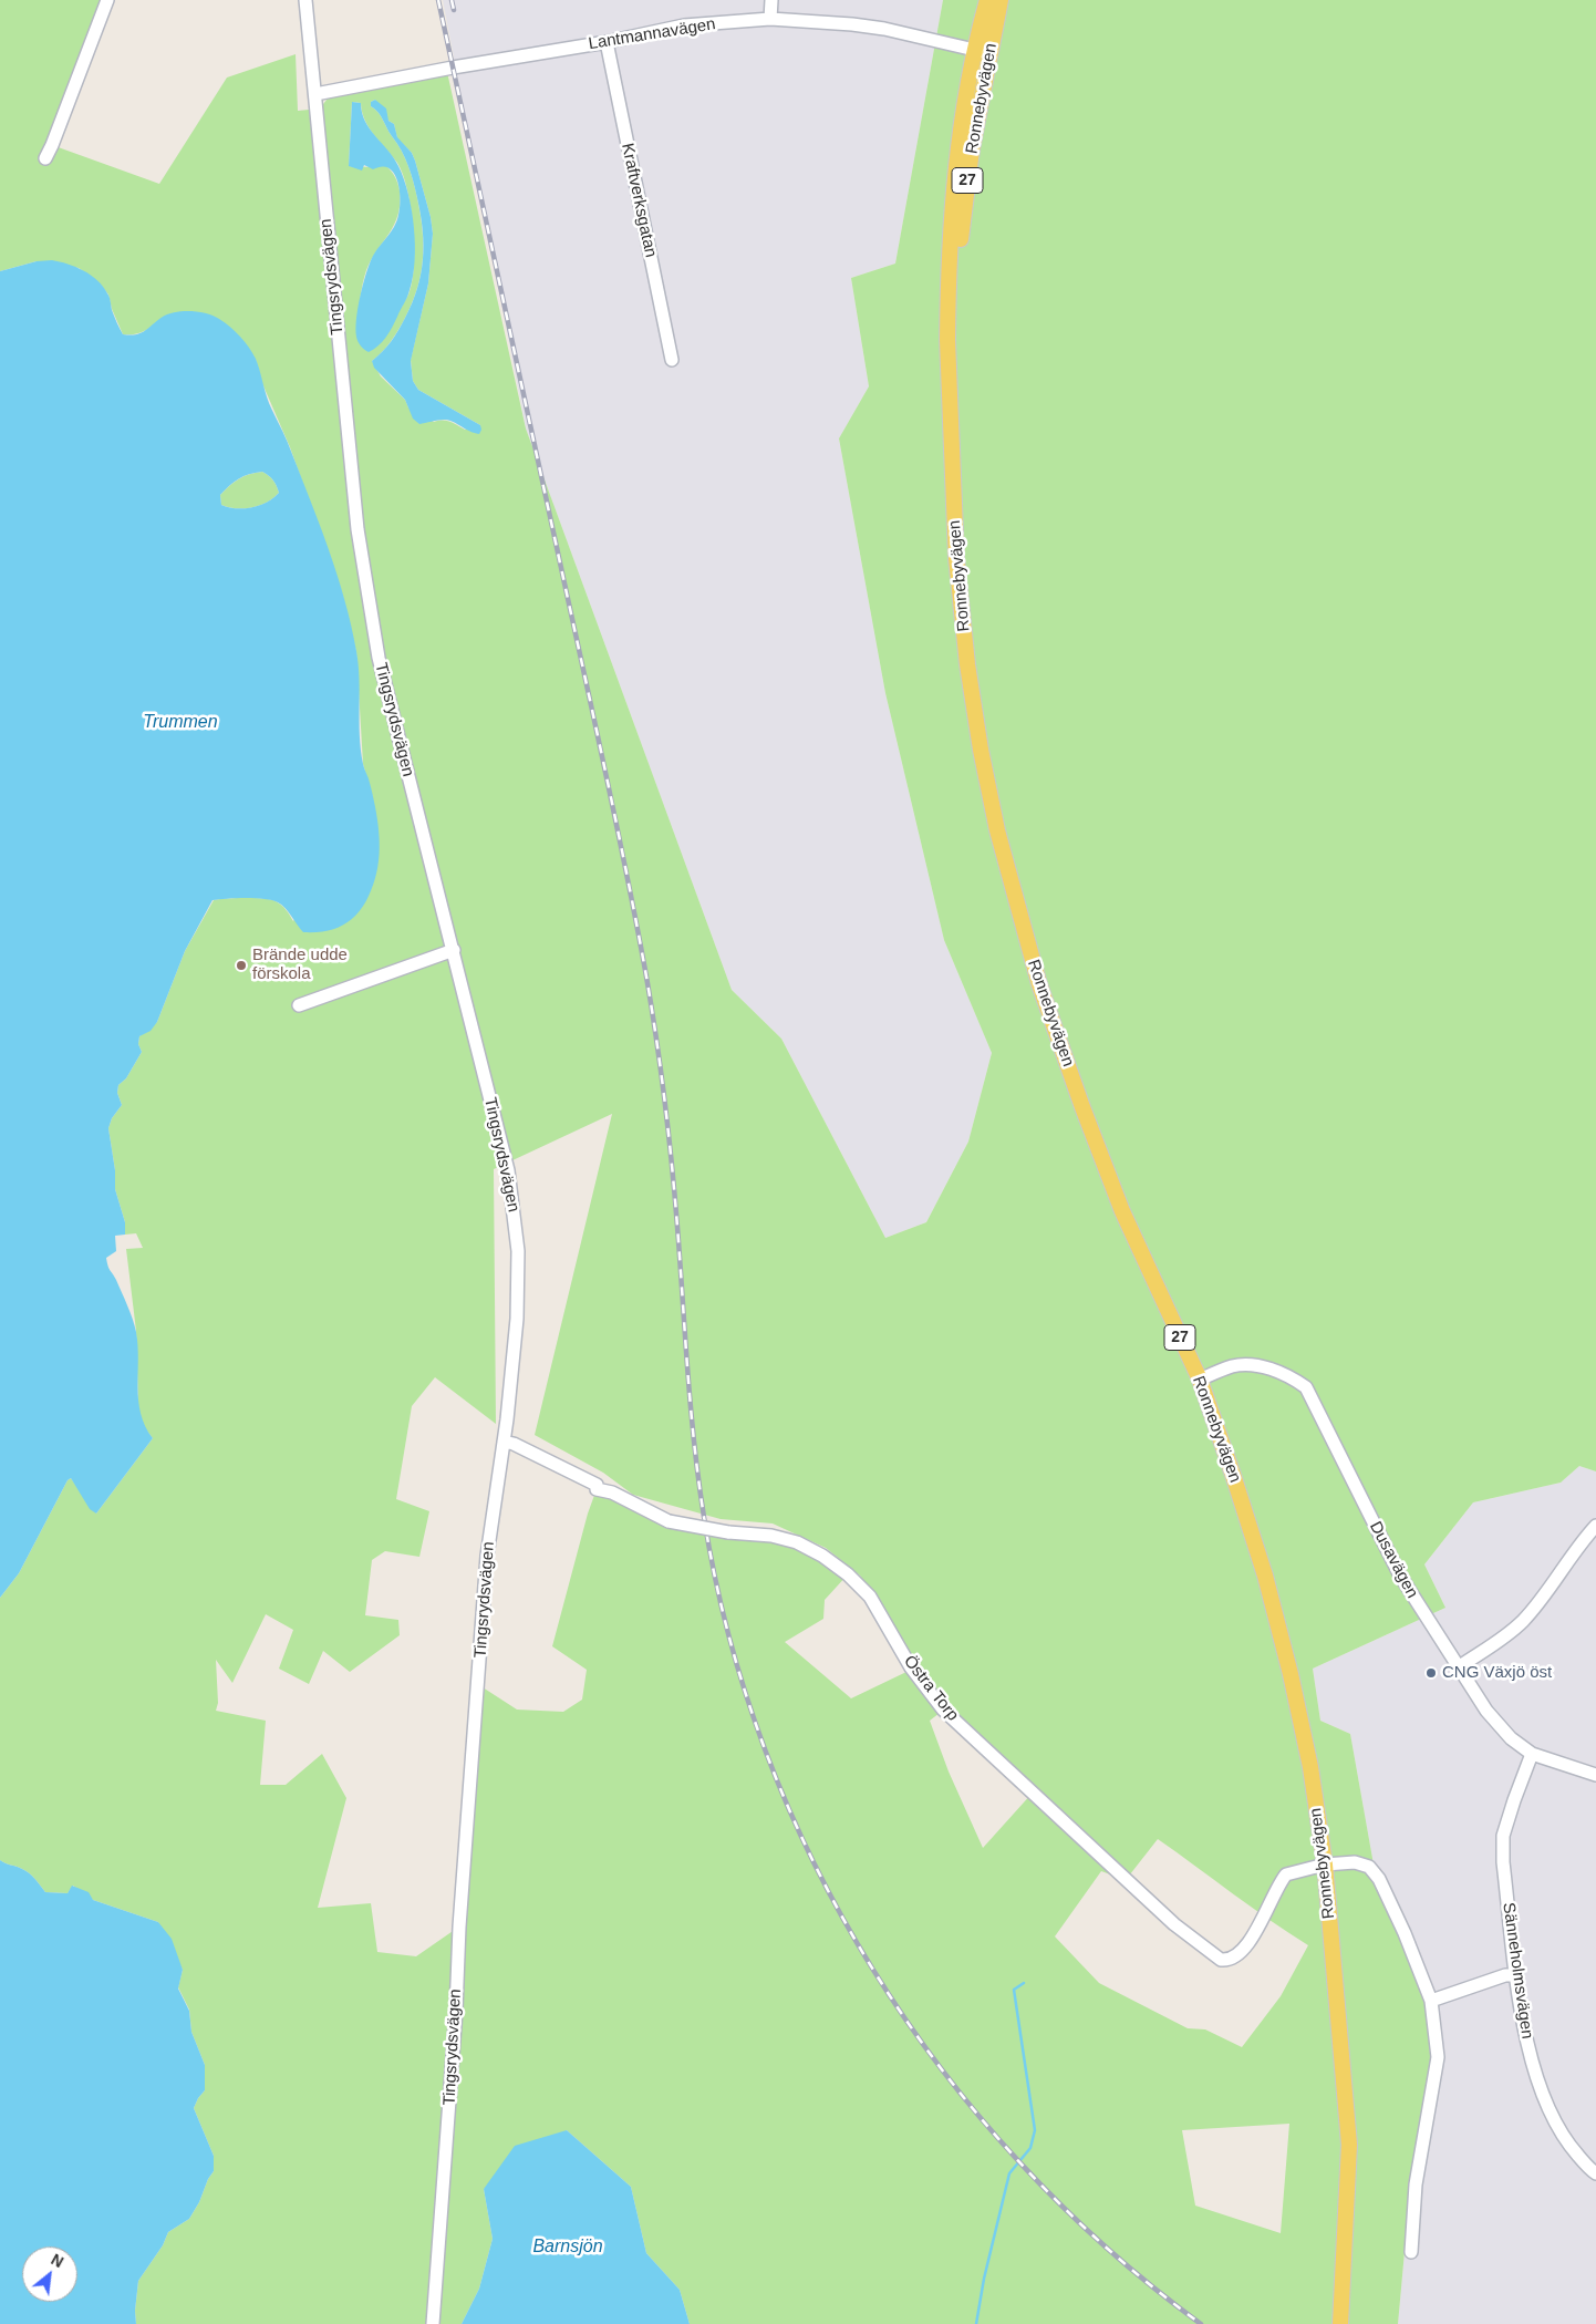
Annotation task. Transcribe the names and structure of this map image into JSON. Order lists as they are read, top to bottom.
{
  "streets": {
    "main road": ["Ronnebyvägen", "27"],
    "street": [
      "Lantmannavägen",
      "Kraftverksgatan",
      "Tingsrydsvägen",
      "Dusavägen",
      "Östra Torp",
      "Sänneholmsvägen"
    ]
  },
  "crossings": [
    ["Lantmannavägen", "Ronnebyvägen"],
    ["Lantmannavägen", "Kraftverksgatan"],
    ["Lantmannavägen", "Tingsrydsvägen"],
    ["Ronnebyvägen", "Dusavägen"],
    ["Ronnebyvägen", "Östra Torp"],
    ["Tingsrydsvägen", "Östra Torp"],
    ["Dusavägen", "Sänneholmsvägen"]
  ],
  "water": ["Trummen", "Barnsjön"],
  "places": ["Brände udde förskola", "CNG Växjö öst"],
  "north": "top right"
}
